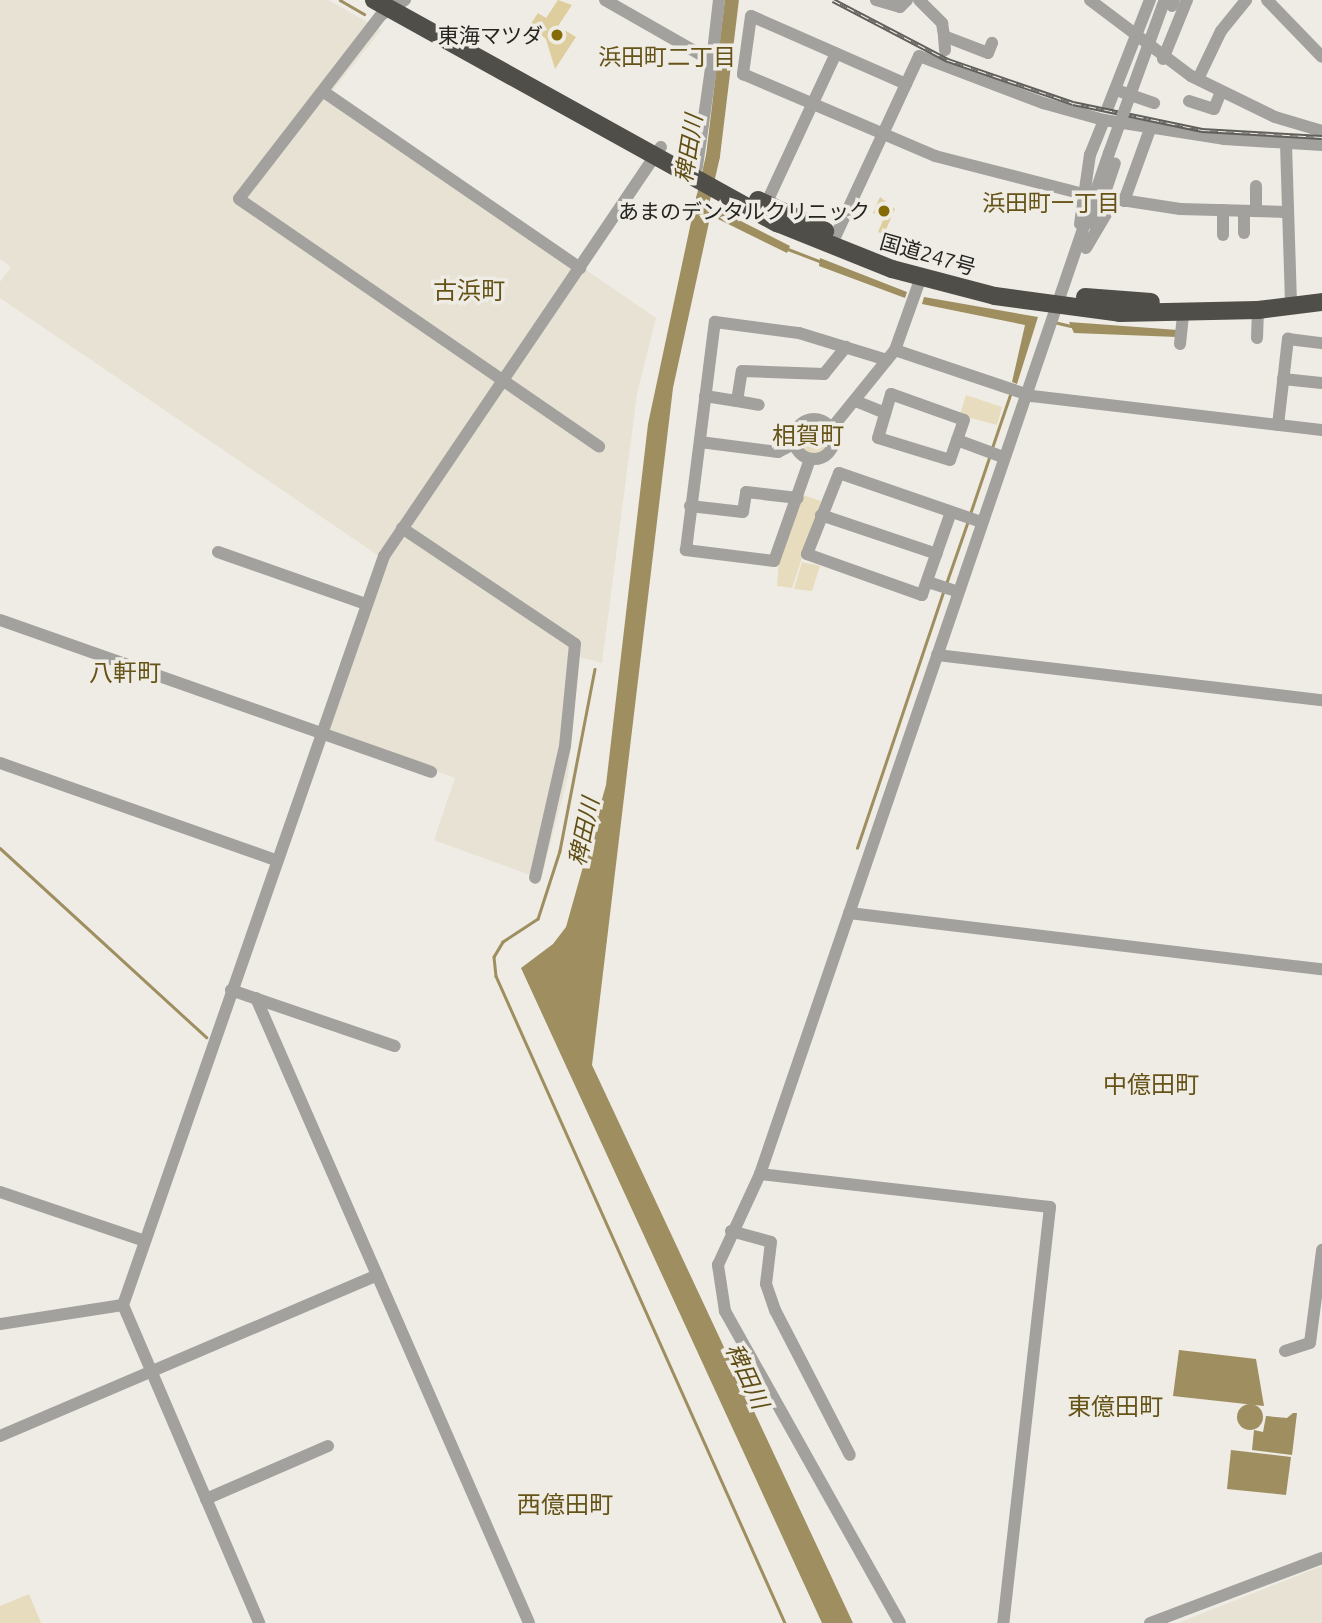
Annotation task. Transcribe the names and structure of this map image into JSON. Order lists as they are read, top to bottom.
{
  "streets": {
    "highway": ["国道247号"]
  },
  "districts": [
    "浜田町二丁目",
    "浜田町一丁目",
    "古浜町",
    "相賀町",
    "八軒町",
    "中億田町",
    "東億田町",
    "西億田町"
  ],
  "water": ["稗田川"],
  "places": ["東海マツダ", "あまのデンタルクリニック"]
}
